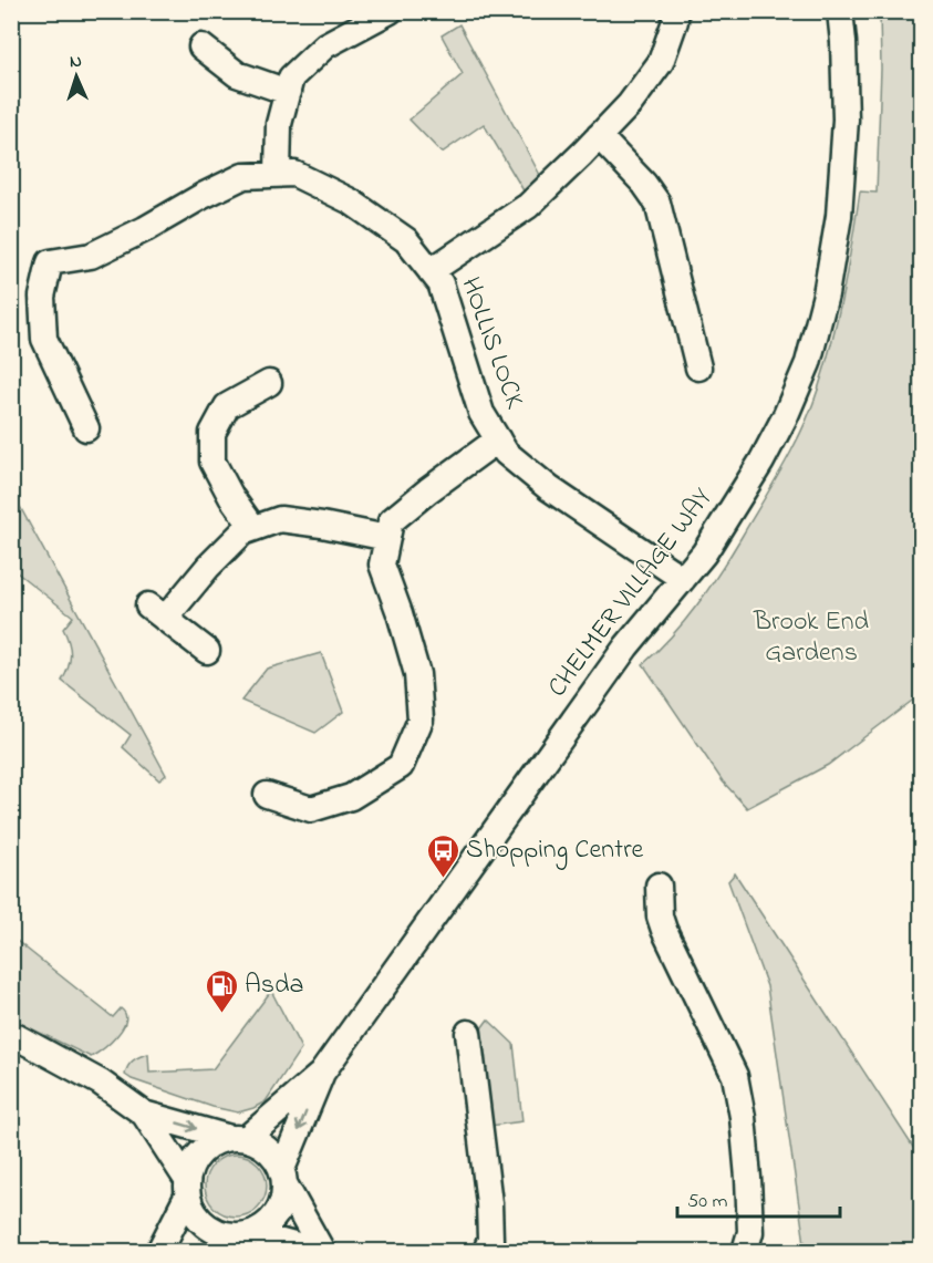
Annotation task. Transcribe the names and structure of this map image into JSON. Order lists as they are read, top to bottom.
{
  "streets": {
    "street": ["HOLLIS LOCK", "CHELMER VILLAGE WAY"]
  },
  "crossings": [
    ["HOLLIS LOCK", "CHELMER VILLAGE WAY"]
  ],
  "parks": ["Brook End Gardens"],
  "places": {
    "bus stop": ["Shopping Centre"],
    "fuel station": ["Asda"]
  },
  "scale_bar": "50 m",
  "north": "top"
}
